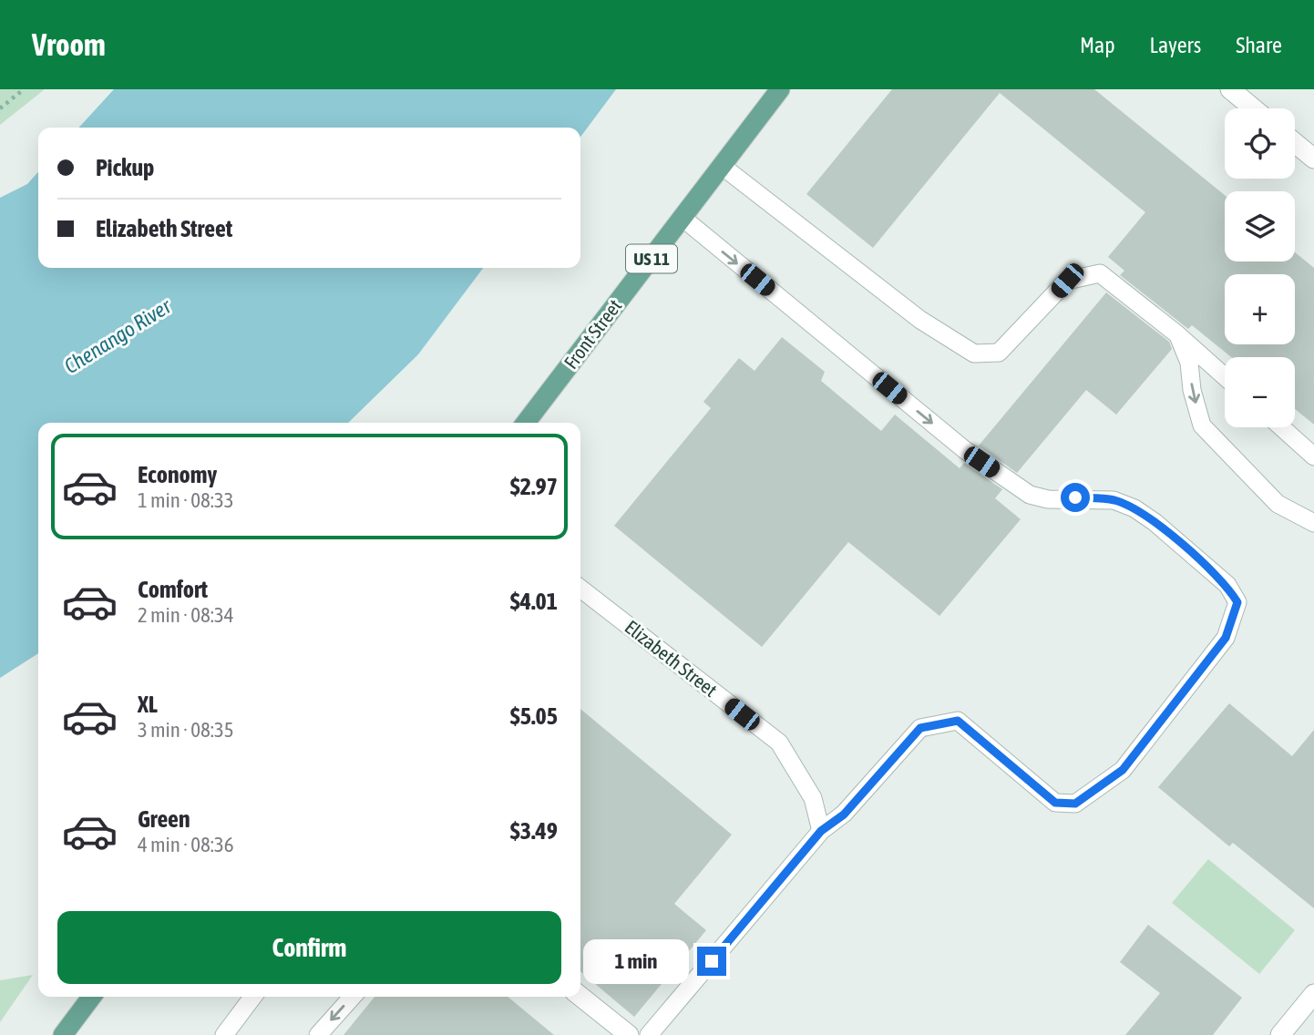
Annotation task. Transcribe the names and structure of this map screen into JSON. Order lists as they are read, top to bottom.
{
  "streets": {
    "main road": ["US 11", "Front Street"],
    "lane": ["Elizabeth Street"]
  },
  "water": ["Chenango River"],
  "page": {
    "header": "Vroom",
    "nav": ["Map", "Layers", "Share"],
    "map_buttons": ["+", "−"],
    "banner": ["Pickup", "Elizabeth Street"],
    "list": [
      {
        "name": "Economy",
        "note": "1 min · 08:33",
        "value": "$2.97"
      },
      {
        "name": "Comfort",
        "note": "2 min · 08:34",
        "value": "$4.01"
      },
      {
        "name": "XL",
        "note": "3 min · 08:35",
        "value": "$5.05"
      },
      {
        "name": "Green",
        "note": "4 min · 08:36",
        "value": "$3.49"
      }
    ],
    "buttons": "Confirm",
    "bubble": "1 min"
  }
}
